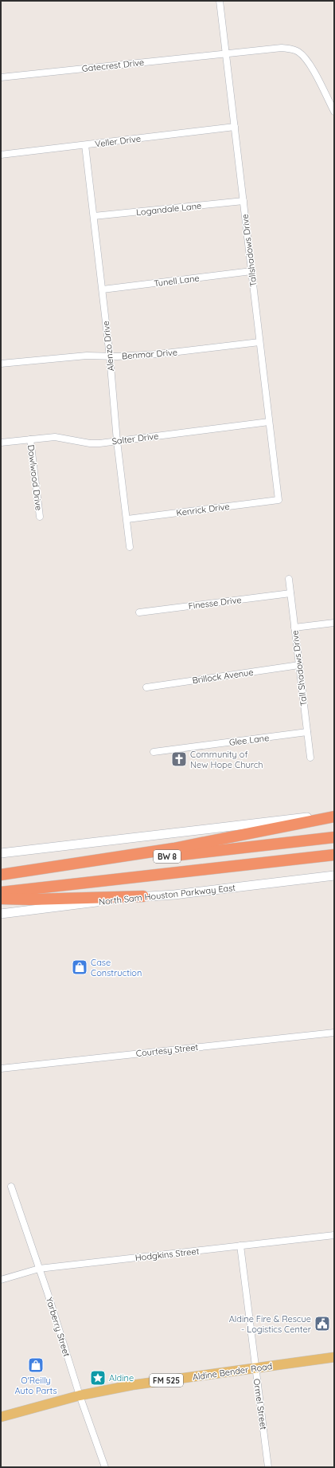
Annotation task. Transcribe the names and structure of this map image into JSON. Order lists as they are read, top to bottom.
{
  "streets": {
    "highway": ["BW 8"],
    "main road": ["North Sam Houston Parkway East", "Aldine Bender Road", "FM 525"],
    "street": [
      "Gatecrest Drive",
      "Veller Drive",
      "Logandale Lane",
      "Tallshadows Drive",
      "Tunell Lane",
      "Alenzo Drive",
      "Benmar Drive",
      "Salter Drive",
      "Dowlwood Drive",
      "Kenrick Drive",
      "Finesse Drive",
      "Tall Shadows Drive",
      "Brillock Avenue",
      "Glee Lane",
      "Courtesy Street",
      "Hodgkins Street",
      "Yarberry Street",
      "Ormel Street"
    ]
  },
  "crossings": [
    ["Gatecrest Drive", "Tallshadows Drive"],
    ["Veller Drive", "Tallshadows Drive"],
    ["Veller Drive", "Alenzo Drive"],
    ["Logandale Lane", "Tallshadows Drive"],
    ["Logandale Lane", "Alenzo Drive"],
    ["Tallshadows Drive", "Tunell Lane"],
    ["Tallshadows Drive", "Benmar Drive"],
    ["Tallshadows Drive", "Salter Drive"],
    ["Tallshadows Drive", "Kenrick Drive"],
    ["Tunell Lane", "Alenzo Drive"],
    ["Alenzo Drive", "Benmar Drive"],
    ["Alenzo Drive", "Salter Drive"],
    ["Alenzo Drive", "Kenrick Drive"],
    ["Salter Drive", "Dowlwood Drive"],
    ["Finesse Drive", "Tall Shadows Drive"],
    ["Tall Shadows Drive", "Brillock Avenue"],
    ["Tall Shadows Drive", "Glee Lane"],
    ["Hodgkins Street", "Yarberry Street"],
    ["Hodgkins Street", "Ormel Street"],
    ["Yarberry Street", "Aldine Bender Road"],
    ["Aldine Bender Road", "Ormel Street"]
  ],
  "places": {
    "church": ["Community of New Hope Church"],
    "shop": ["Case Construction", "O'Reilly Auto Parts"],
    "public building": ["Aldine Fire & Rescue - Logistics Center"],
    "place": ["Aldine"]
  }
}
